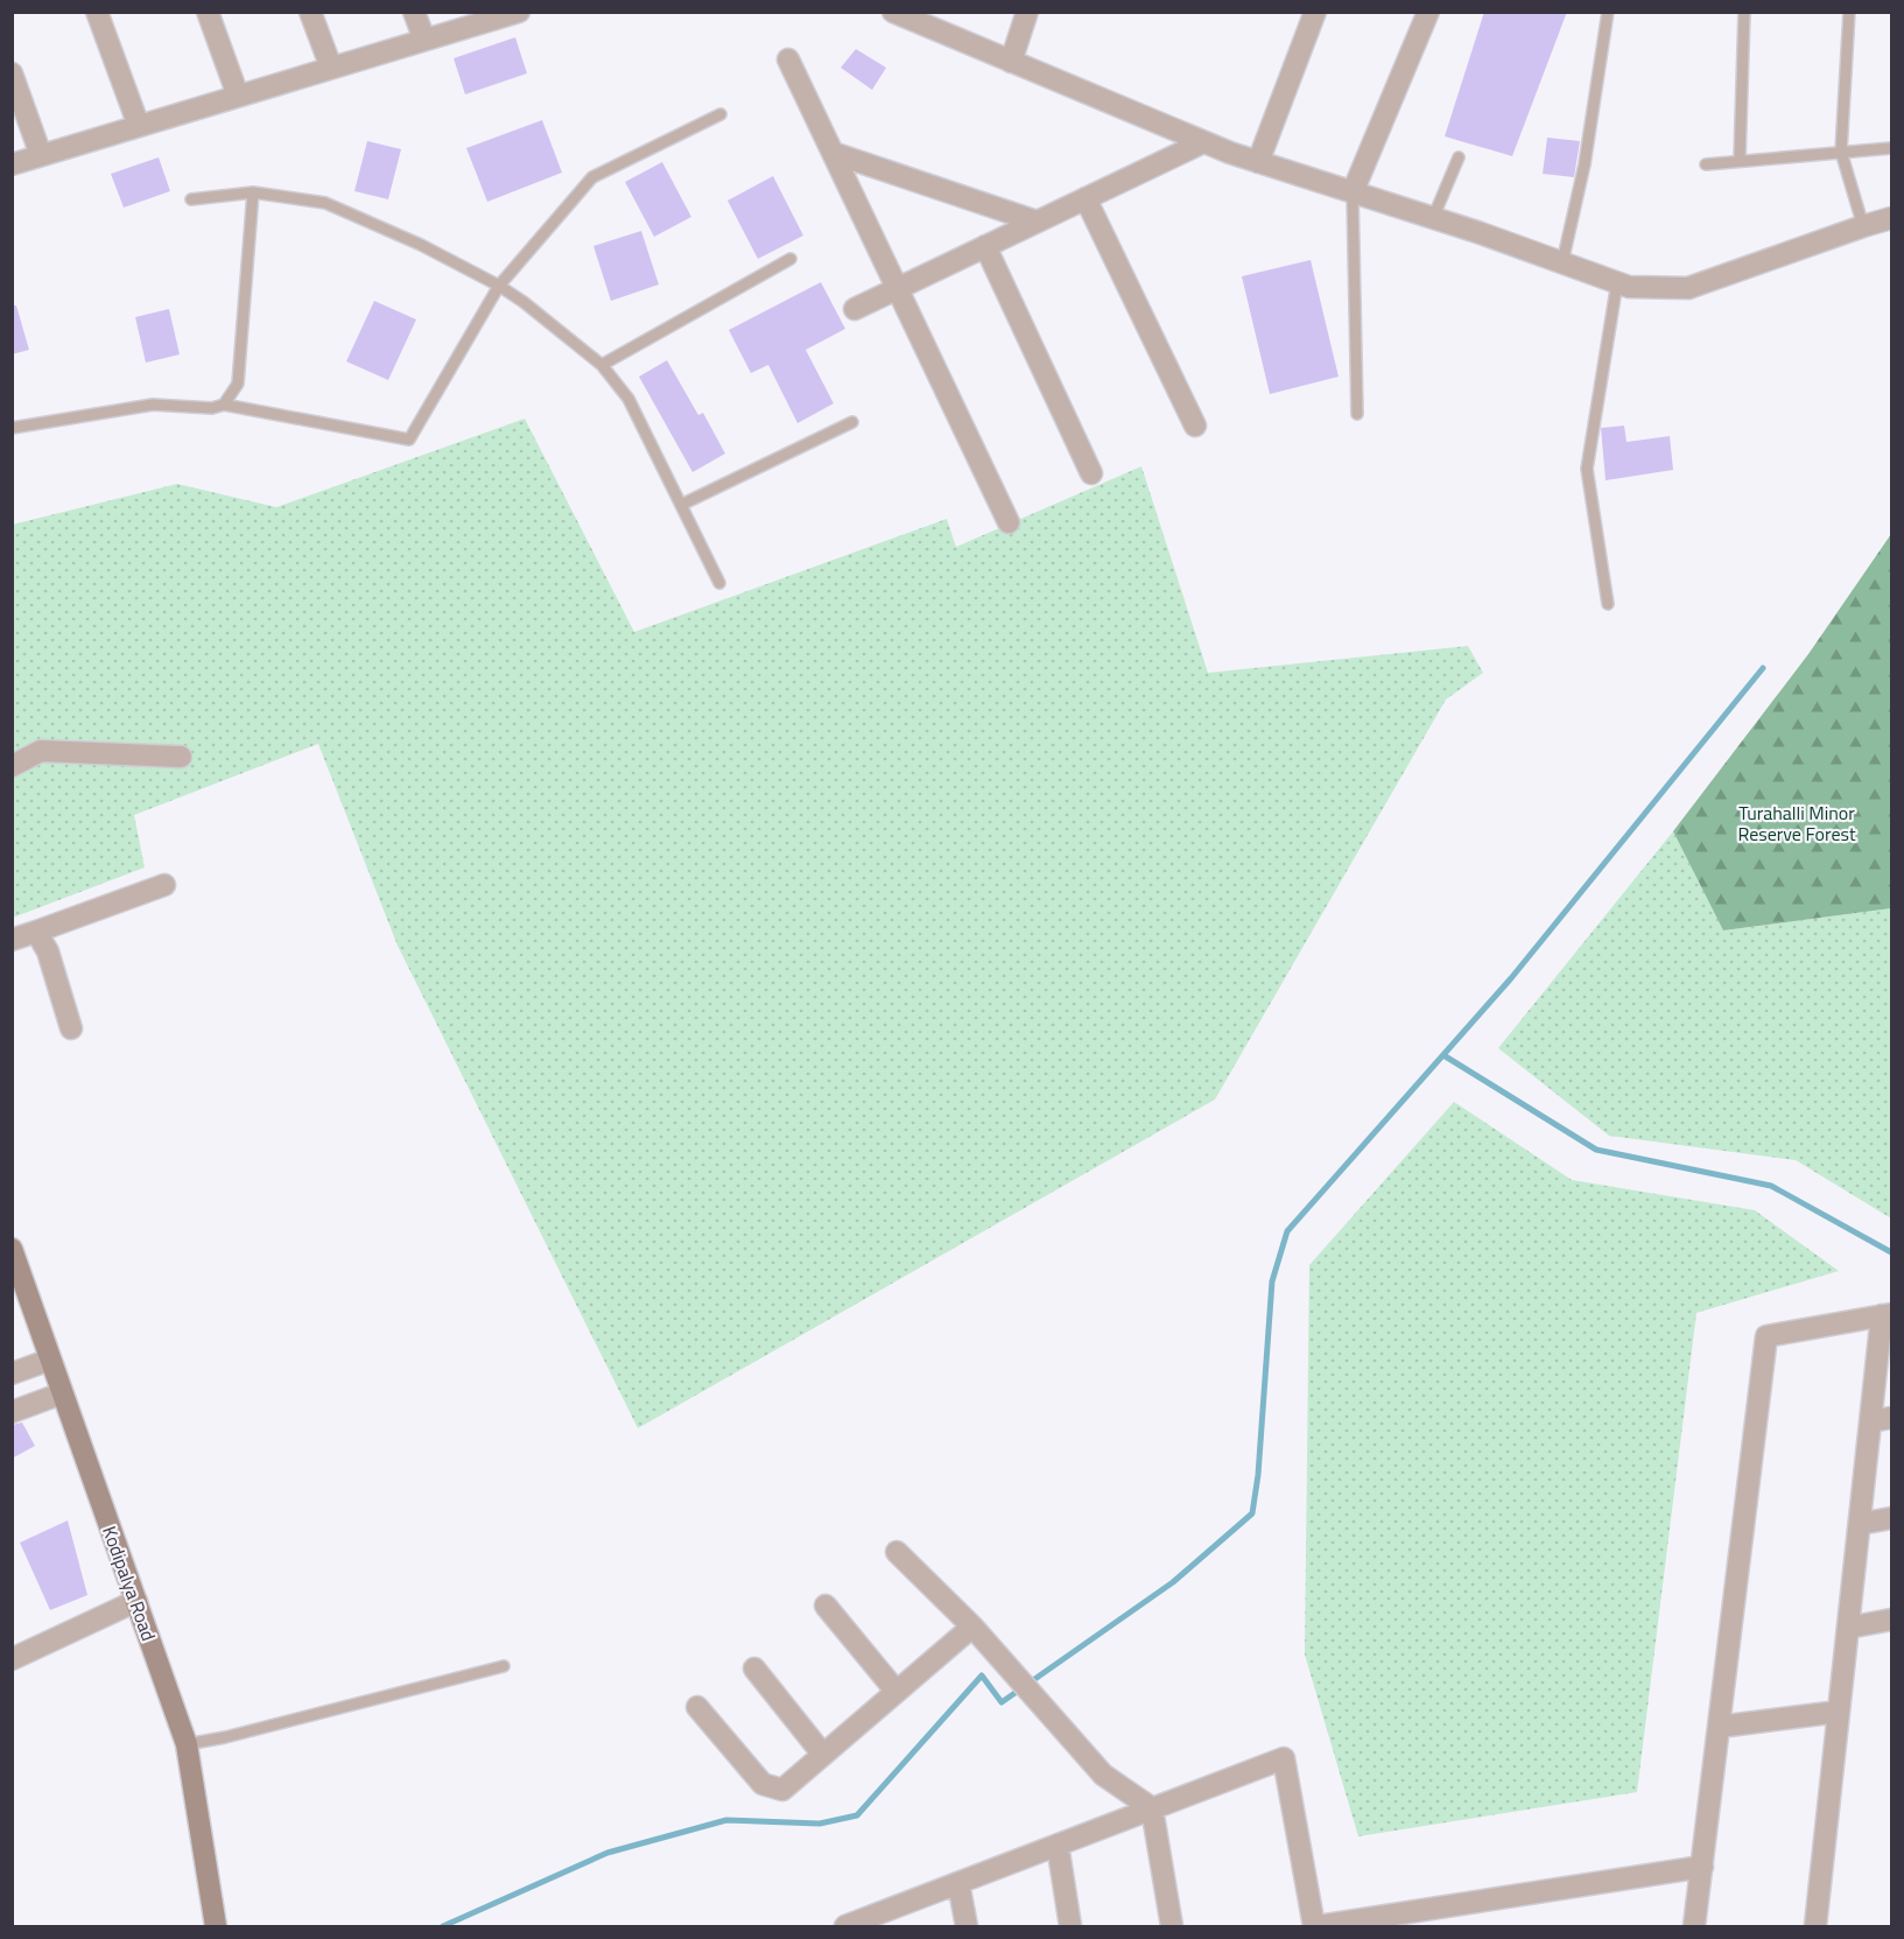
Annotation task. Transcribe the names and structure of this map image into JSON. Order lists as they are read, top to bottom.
{
  "streets": {
    "main road": ["Kodipalya Road"]
  },
  "parks": ["Turahalli Minor Reserve Forest"]
}
